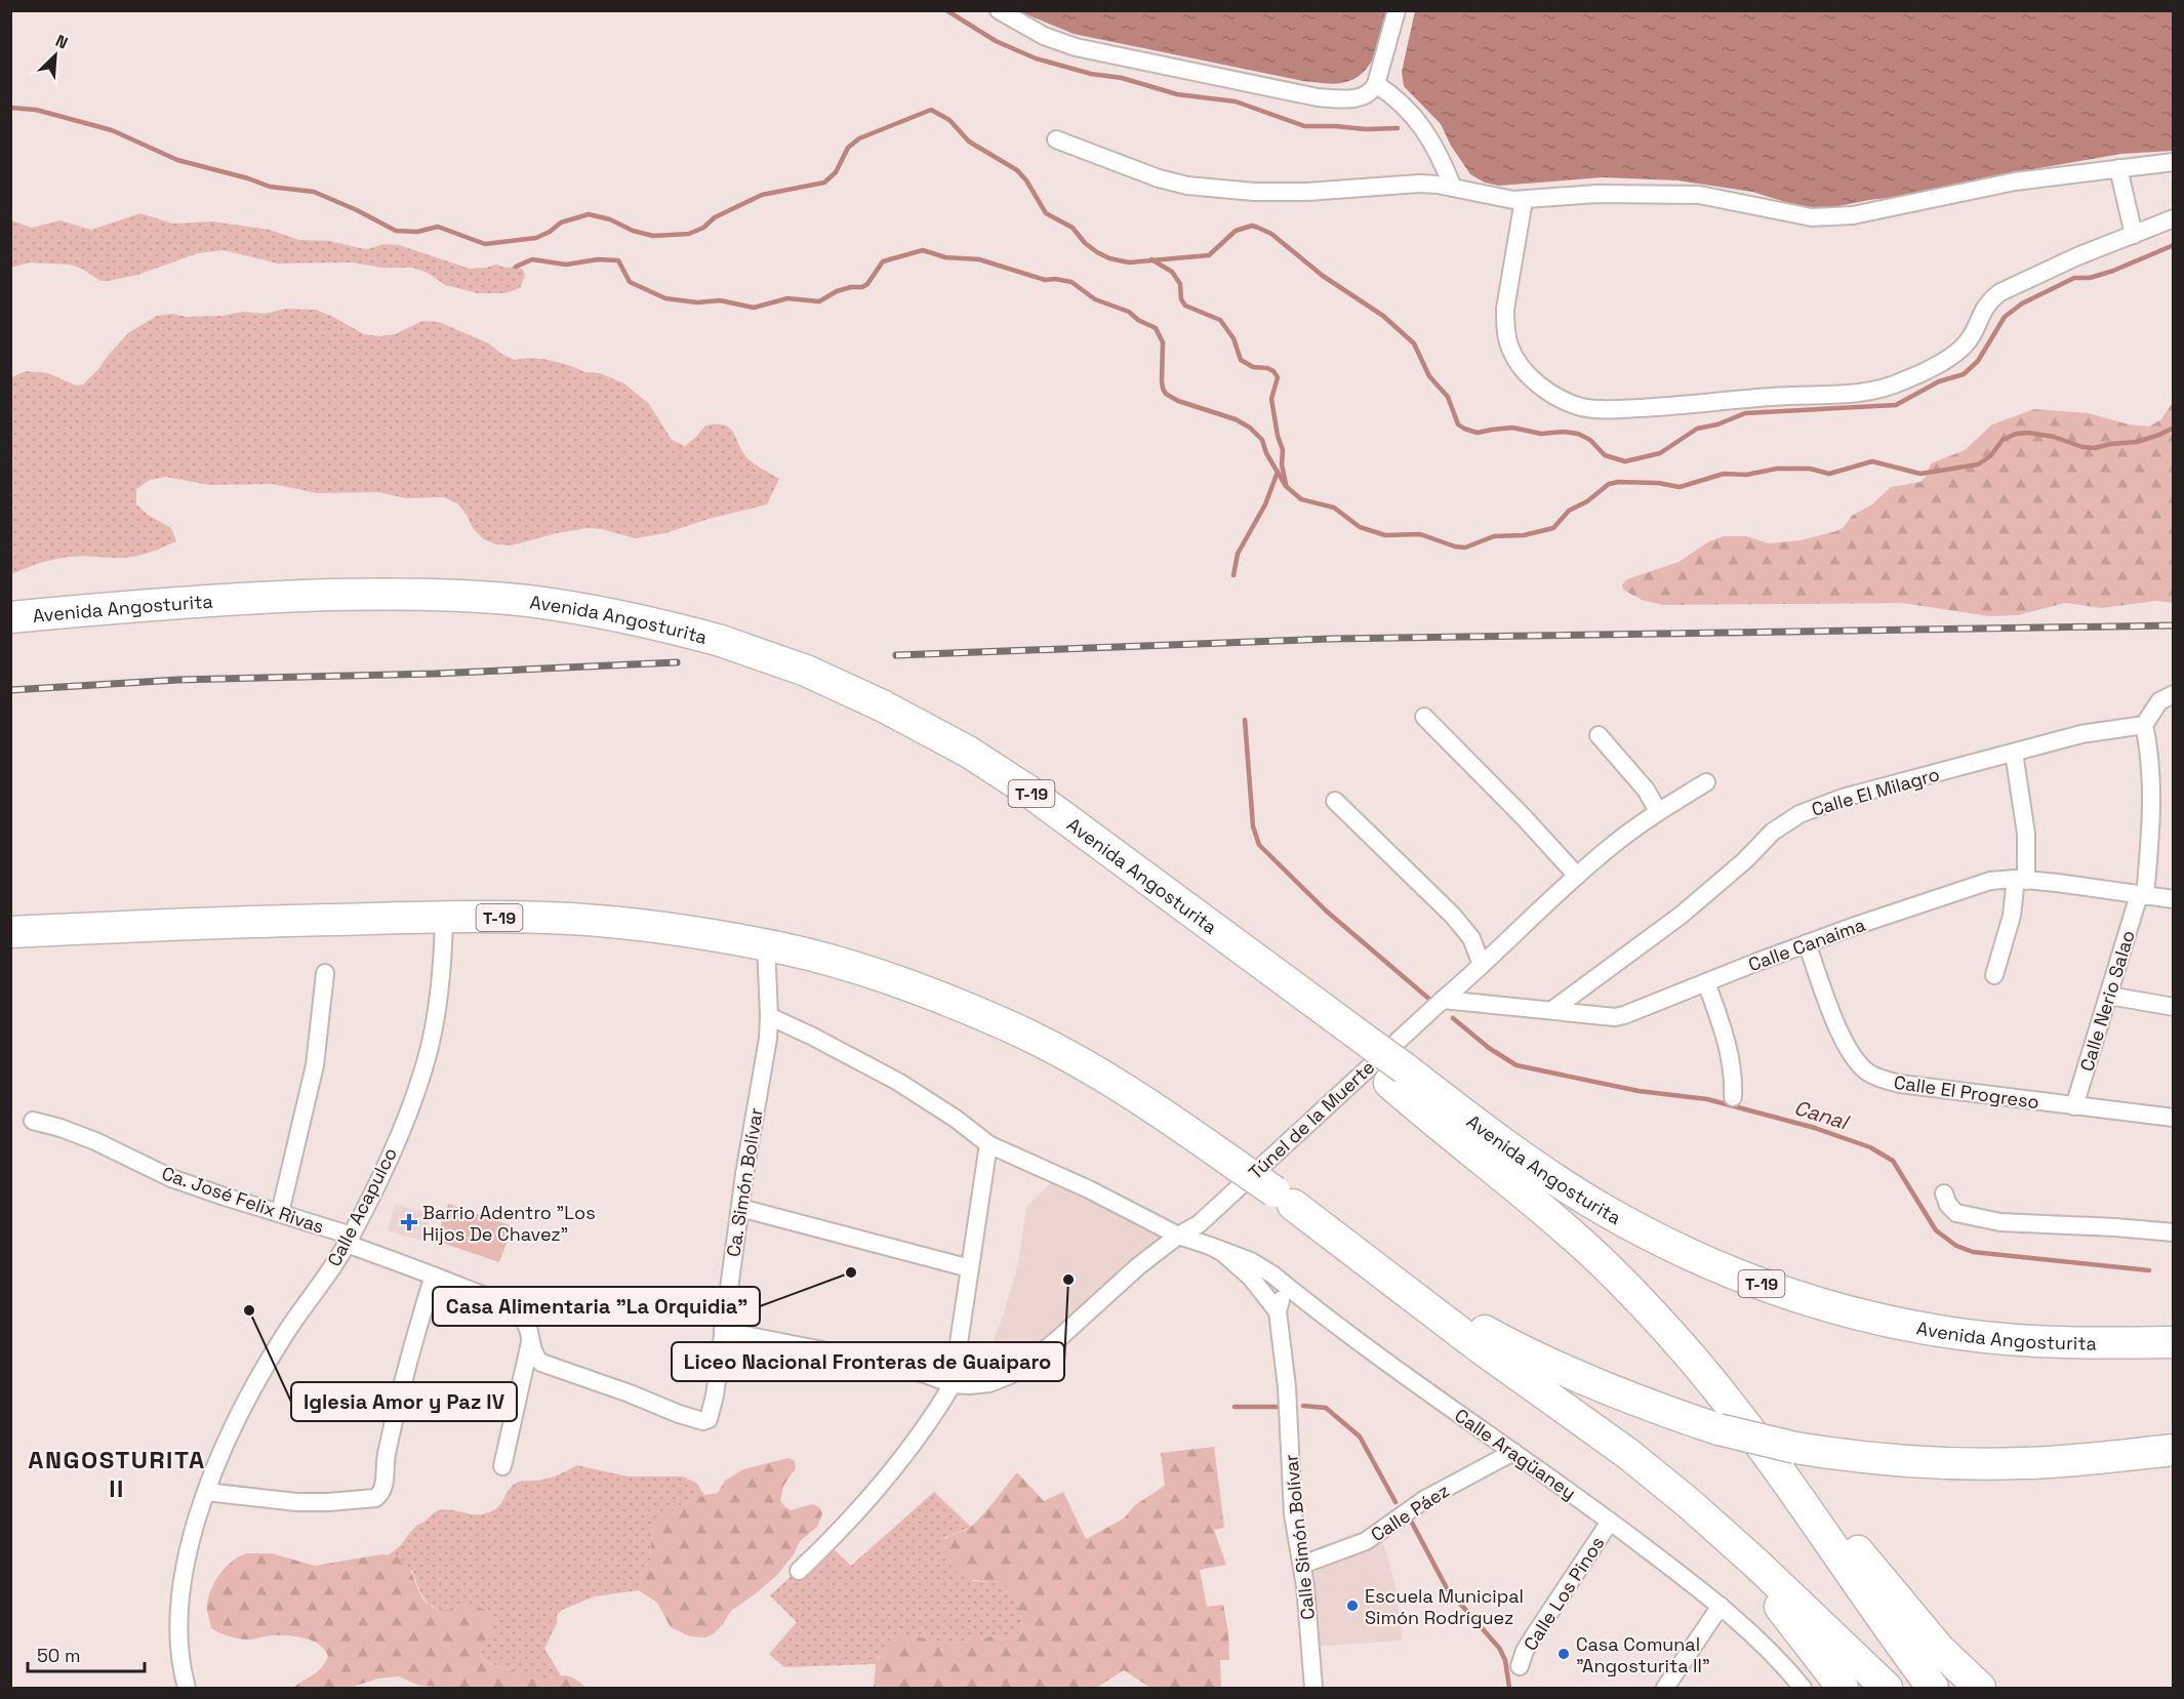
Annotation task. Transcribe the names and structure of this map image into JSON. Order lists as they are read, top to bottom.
{
  "streets": {
    "highway": ["Avenida Angosturita", "T-19"],
    "street": [
      "Calle El Milagro",
      "Calle Canaima",
      "Calle Nerio Salao",
      "Calle El Progreso",
      "Túnel de la Muerte",
      "Ca. Simón Bolívar",
      "Ca. José Felix Rivas",
      "Calle Acapulco",
      "Calle Aragüaney",
      "Calle Páez",
      "Calle Simón Bolívar",
      "Calle Los Pinos"
    ]
  },
  "crossings": [
    ["Calle El Milagro", "Calle Canaima"],
    ["Calle El Milagro", "Calle Nerio Salao"],
    ["T-19", "Ca. Simón Bolívar"],
    ["T-19", "Calle Acapulco"],
    ["Calle Canaima", "Calle Nerio Salao"],
    ["Calle Canaima", "Calle El Progreso"],
    ["Calle Canaima", "Túnel de la Muerte"],
    ["Calle Nerio Salao", "Calle El Progreso"],
    ["Túnel de la Muerte", "Calle Aragüaney"],
    ["Ca. Simón Bolívar", "Ca. José Felix Rivas"],
    ["Ca. José Felix Rivas", "Calle Acapulco"],
    ["Calle Aragüaney", "Calle Páez"],
    ["Calle Aragüaney", "Calle Los Pinos"],
    ["Calle Páez", "Calle Simón Bolívar"]
  ],
  "districts": ["ANGOSTURITA II"],
  "water": ["Canal"],
  "places": {
    "health": ["Barrio Adentro \"Los Hijos De Chavez\""],
    "other": [
      "Casa Alimentaria \"La Orquidia\"",
      "Liceo Nacional Fronteras de Guaiparo",
      "Iglesia Amor y Paz IV",
      "Escuela Municipal Simón Rodríguez",
      "Casa Comunal \"Angosturita II\""
    ]
  },
  "scale_bar": "50 m",
  "north": "top right"
}
